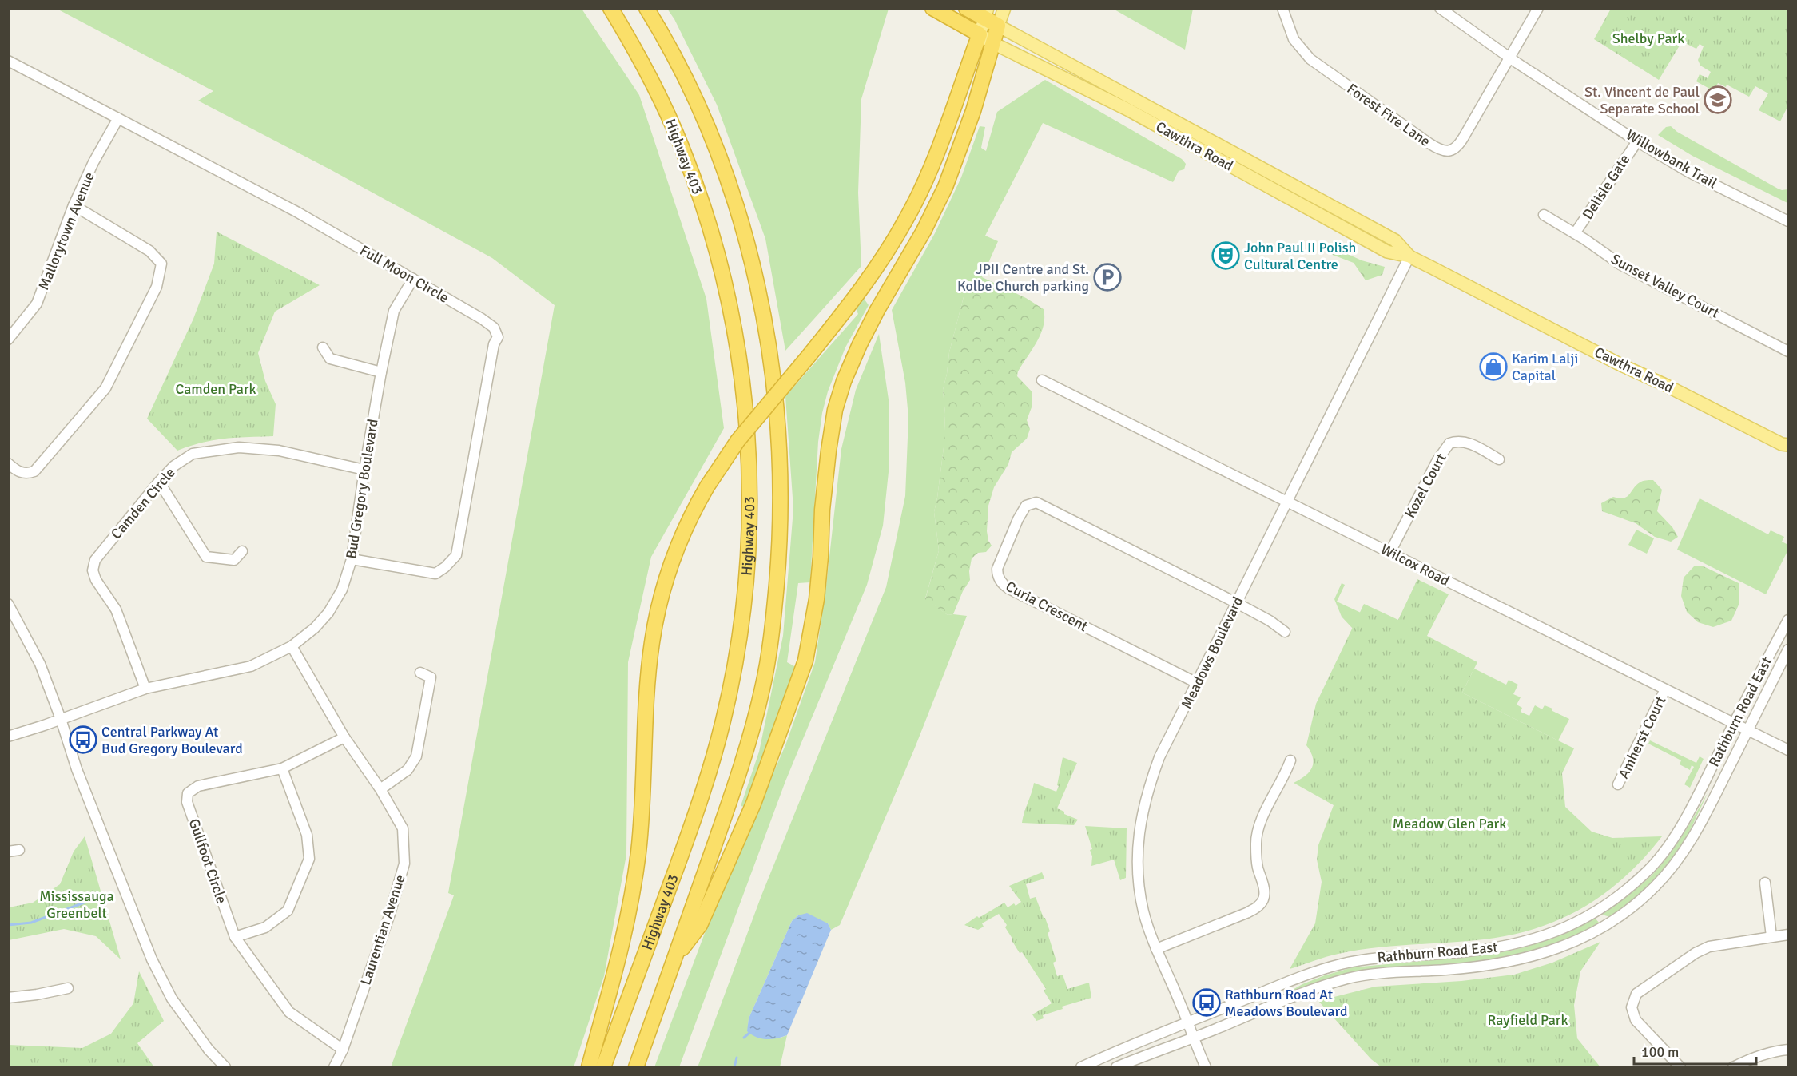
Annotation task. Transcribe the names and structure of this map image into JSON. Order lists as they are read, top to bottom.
{
  "streets": {
    "highway": ["Highway 403"],
    "main road": ["Cawthra Road"],
    "street": [
      "Forest Fire Lane",
      "Willowbank Trail",
      "Delisle Gate",
      "Mallorytown Avenue",
      "Full Moon Circle",
      "Sunset Valley Court",
      "Kozel Court",
      "Bud Gregory Boulevard",
      "Camden Circle",
      "Wilcox Road",
      "Curia Crescent",
      "Meadows Boulevard",
      "Rathburn Road East",
      "Amherst Court",
      "Gullfoot Circle",
      "Laurentian Avenue"
    ]
  },
  "crossings": [
    ["Forest Fire Lane", "Willowbank Trail"],
    ["Cawthra Road", "Meadows Boulevard"],
    ["Willowbank Trail", "Delisle Gate"],
    ["Delisle Gate", "Sunset Valley Court"],
    ["Mallorytown Avenue", "Full Moon Circle"],
    ["Full Moon Circle", "Bud Gregory Boulevard"],
    ["Kozel Court", "Wilcox Road"],
    ["Bud Gregory Boulevard", "Camden Circle"],
    ["Bud Gregory Boulevard", "Laurentian Avenue"],
    ["Wilcox Road", "Meadows Boulevard"],
    ["Wilcox Road", "Rathburn Road East"],
    ["Wilcox Road", "Amherst Court"],
    ["Curia Crescent", "Meadows Boulevard"],
    ["Meadows Boulevard", "Rathburn Road East"],
    ["Gullfoot Circle", "Laurentian Avenue"]
  ],
  "parks": [
    "Shelby Park",
    "Camden Park",
    "Meadow Glen Park",
    "Mississauga Greenbelt",
    "Rayfield Park"
  ],
  "places": {
    "school or university": ["St. Vincent de Paul Separate School"],
    "theatre": ["John Paul II Polish Cultural Centre"],
    "parking": ["JPII Centre and St. Kolbe Church parking"],
    "shop": ["Karim Lalji Capital"],
    "bus stop": ["Central Parkway At Bud Gregory Boulevard", "Rathburn Road At Meadows Boulevard"]
  },
  "scale_bar": "100 m"
}
